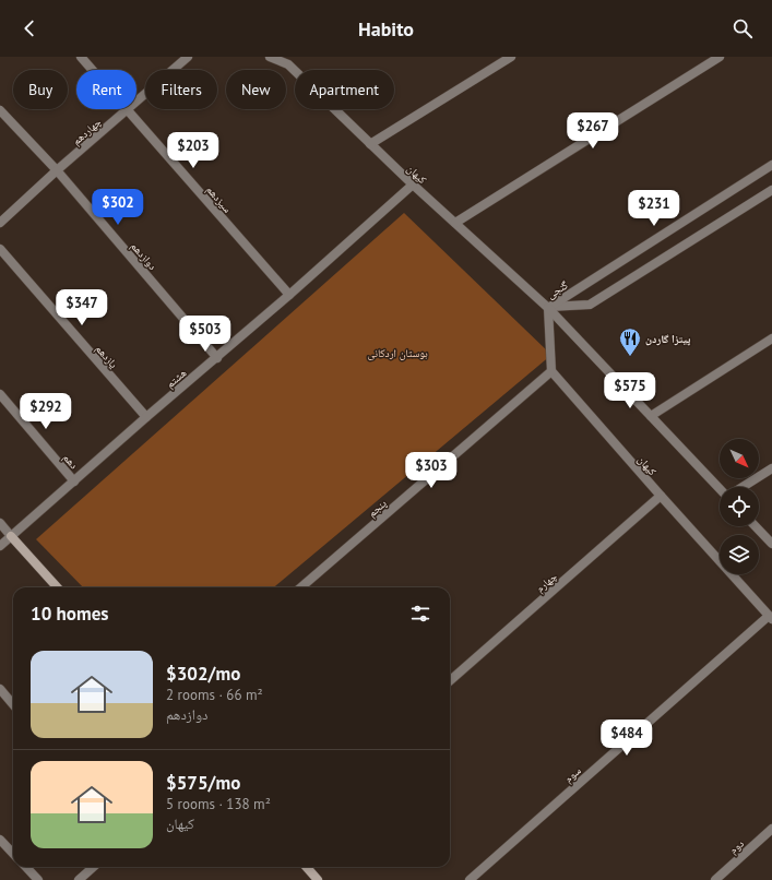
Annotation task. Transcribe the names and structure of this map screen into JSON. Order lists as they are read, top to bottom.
{
  "streets": {
    "street": [
      "چهاردهم",
      "کیهان",
      "سیزدهم",
      "دوازدهم",
      "گنجی",
      "یازدهم",
      "هشتم",
      "دهم",
      "پنجم",
      "چهارم",
      "سوم",
      "دوم"
    ]
  },
  "crossings": [
    ["چهاردهم", "سیزدهم"],
    ["چهاردهم", "دوازدهم"],
    ["کیهان", "گنجی"],
    ["کیهان", "هشتم"],
    ["کیهان", "پنجم"],
    ["کیهان", "چهارم"],
    ["کیهان", "سوم"],
    ["سیزدهم", "هشتم"],
    ["دوازدهم", "هشتم"],
    ["یازدهم", "هشتم"],
    ["هشتم", "دهم"]
  ],
  "parks": ["بوستان اردکانی"],
  "places": {
    "restaurant": ["پیتزا گاردن"]
  },
  "north": "bottom right",
  "page": {
    "header": "Habito",
    "chip": [
      "Buy",
      "Rent",
      "Filters",
      "New",
      "Apartment"
    ],
    "price": [
      "$267",
      "$203",
      "$302",
      "$231",
      "$347",
      "$503",
      "$575",
      "$292",
      "$303",
      "$484"
    ],
    "heading": "10 homes",
    "list": [
      {
        "name": "$302/mo",
        "note": "2 rooms · 66 m² · دوازدهم"
      },
      {
        "name": "$575/mo",
        "note": "5 rooms · 138 m² · کیهان"
      }
    ]
  }
}
